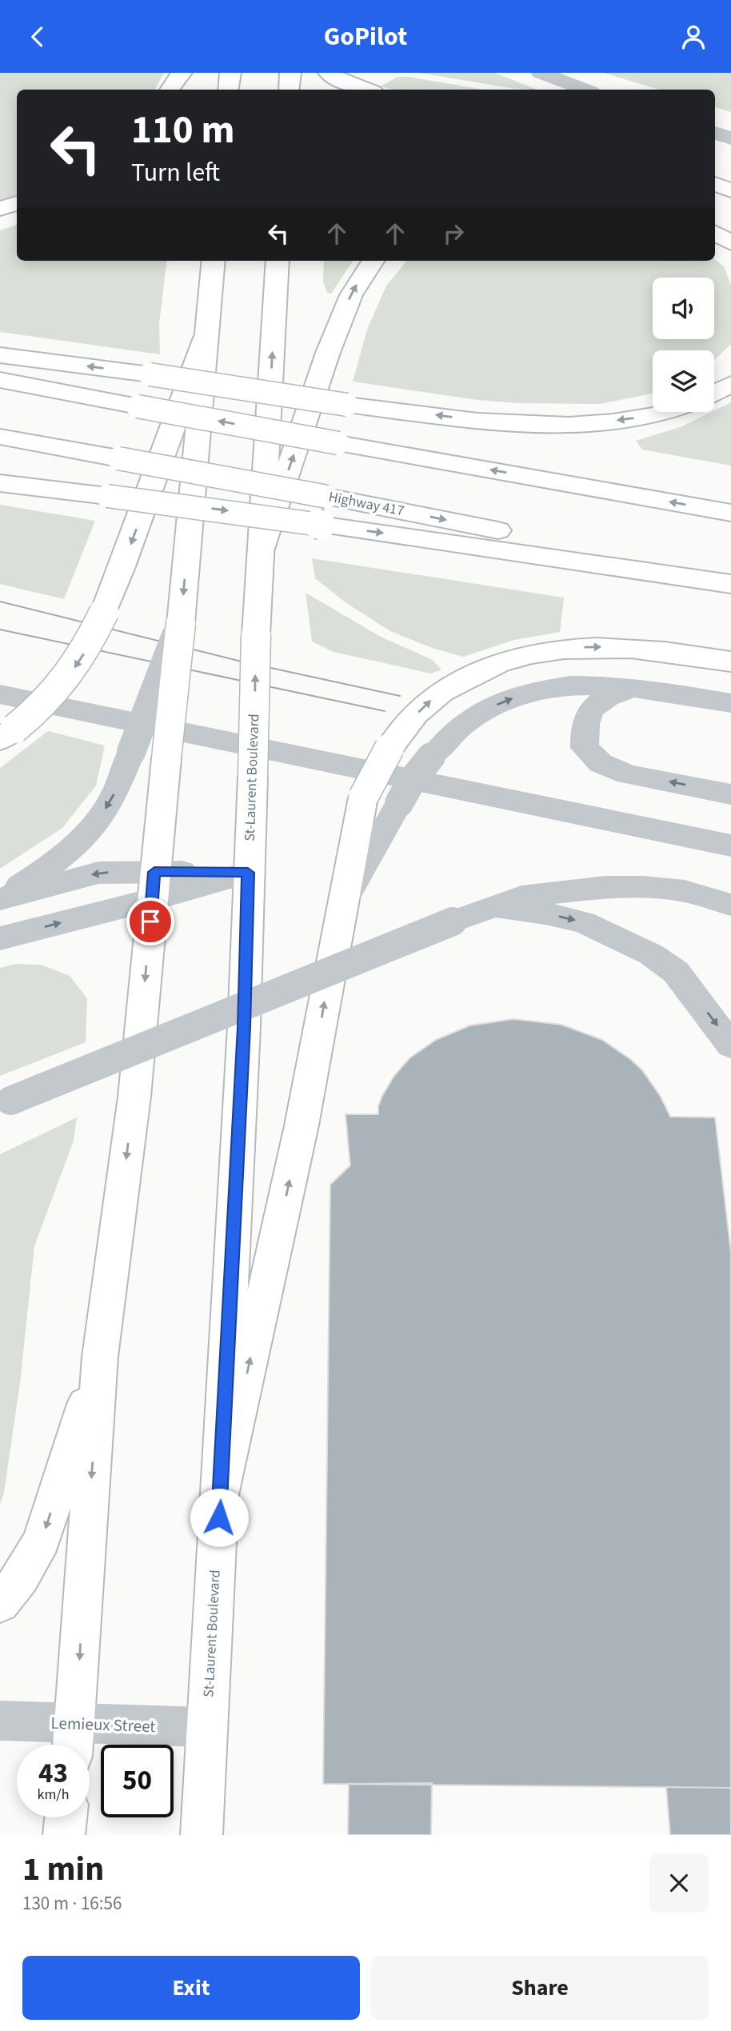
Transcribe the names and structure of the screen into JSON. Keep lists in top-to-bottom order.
{
  "streets": {
    "main road": ["Highway 417", "St-Laurent Boulevard"],
    "street": ["Lemieux Street"]
  },
  "crossings": [
    ["St-Laurent Boulevard", "Lemieux Street"]
  ],
  "page": {
    "header": "GoPilot",
    "turn": ["110 m", "Turn left"],
    "speed": "43 km/h",
    "limit": "50",
    "heading": ["1 min", "130 m · 16:56"],
    "buttons": ["Exit", "Share"]
  }
}
